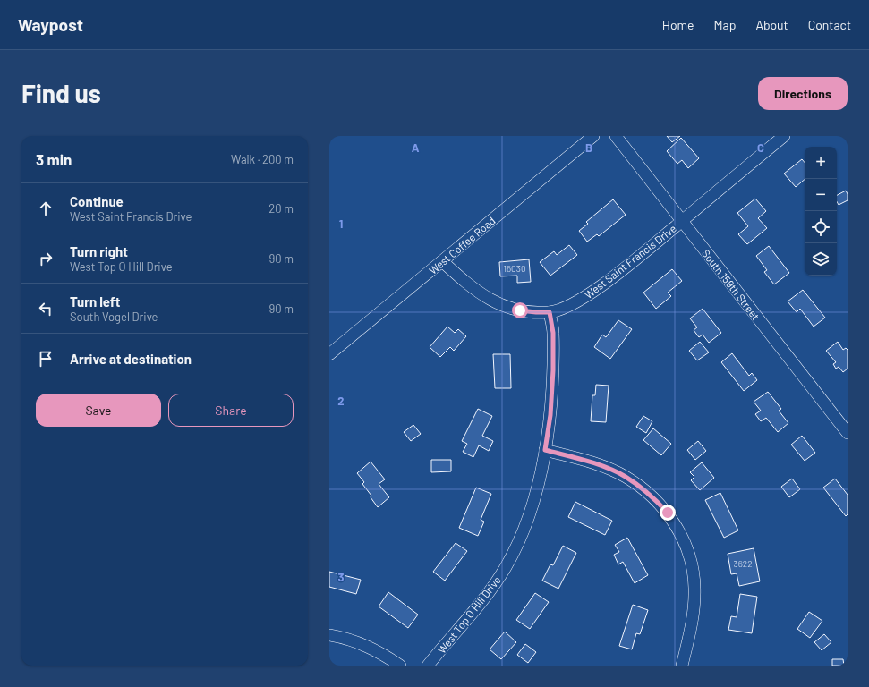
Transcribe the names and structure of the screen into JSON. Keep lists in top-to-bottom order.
{
  "streets": {
    "street": [
      "West Coffee Road",
      "West Saint Francis Drive",
      "South 159th Street",
      "West Top O Hill Drive"
    ]
  },
  "crossings": [
    ["West Coffee Road", "West Saint Francis Drive"],
    ["West Saint Francis Drive", "South 159th Street"],
    ["West Saint Francis Drive", "West Top O Hill Drive"]
  ],
  "house_numbers": ["16030", "3622"],
  "page": {
    "header": "Waypost",
    "nav": [
      "Home",
      "Map",
      "About",
      "Contact"
    ],
    "buttons": [
      "Directions",
      ["Save", "Share"]
    ],
    "title": "Find us",
    "heading": ["3 min", "Walk · 200 m"],
    "map_buttons": ["+", "−"],
    "list": [
      ["Continue", "West Saint Francis Drive", "20 m"],
      ["Turn right", "West Top O Hill Drive", "90 m"],
      ["Turn left", "South Vogel Drive", "90 m"],
      "Arrive at destination"
    ]
  },
  "grid": {
    "columns": ["A", "B", "C"],
    "rows": ["1", "2", "3"]
  }
}
